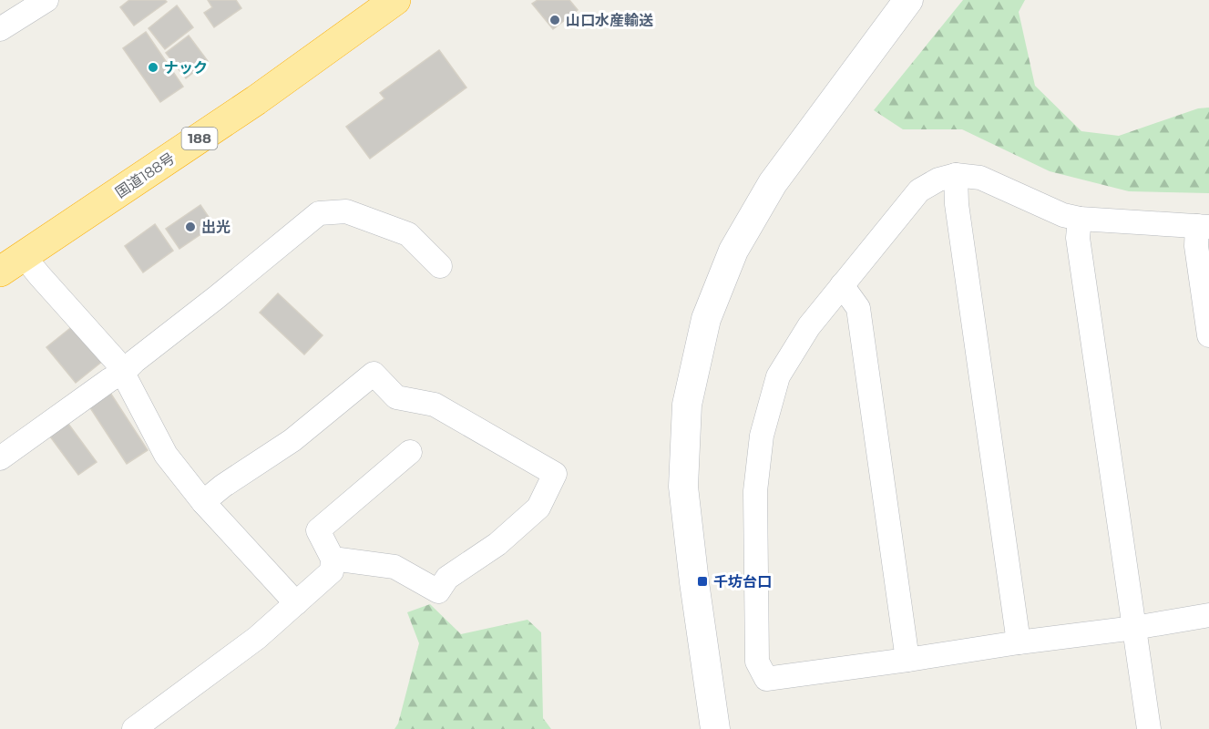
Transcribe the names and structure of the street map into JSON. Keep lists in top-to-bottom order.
{
  "streets": {
    "highway": ["188", "国道188号"]
  },
  "places": {
    "other": ["山口水産輸送", "ナック", "出光"],
    "transit": ["千坊台口"]
  }
}
